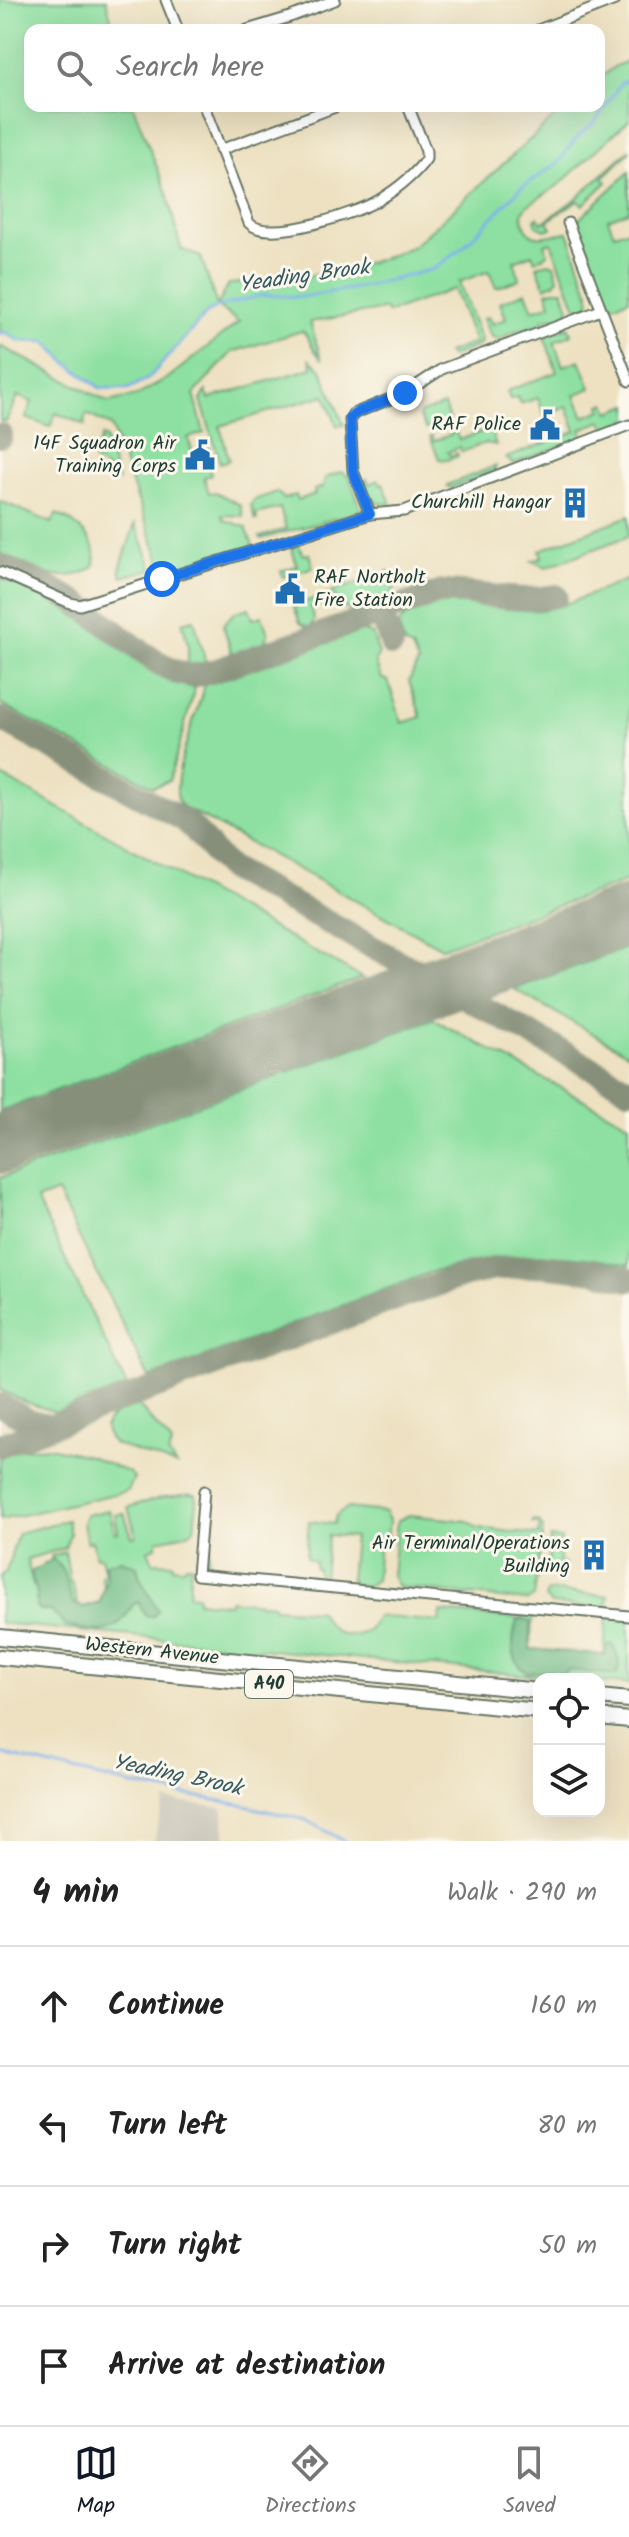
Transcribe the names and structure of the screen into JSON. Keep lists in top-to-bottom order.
{
  "streets": {
    "highway": ["Western Avenue", "A40"]
  },
  "water": ["Yeading Brook"],
  "places": {
    "public building": ["RAF Police", "14F Squadron Air Training Corps", "RAF Northolt Fire Station"],
    "building": ["Churchill Hangar", "Air Terminal/Operations Building"]
  },
  "page": {
    "search": "Search here",
    "heading": ["4 min", "Walk · 290 m"],
    "list": [
      ["Continue", "160 m"],
      ["Turn left", "80 m"],
      ["Turn right", "50 m"],
      "Arrive at destination"
    ],
    "nav": ["Map", "Directions", "Saved"]
  }
}
